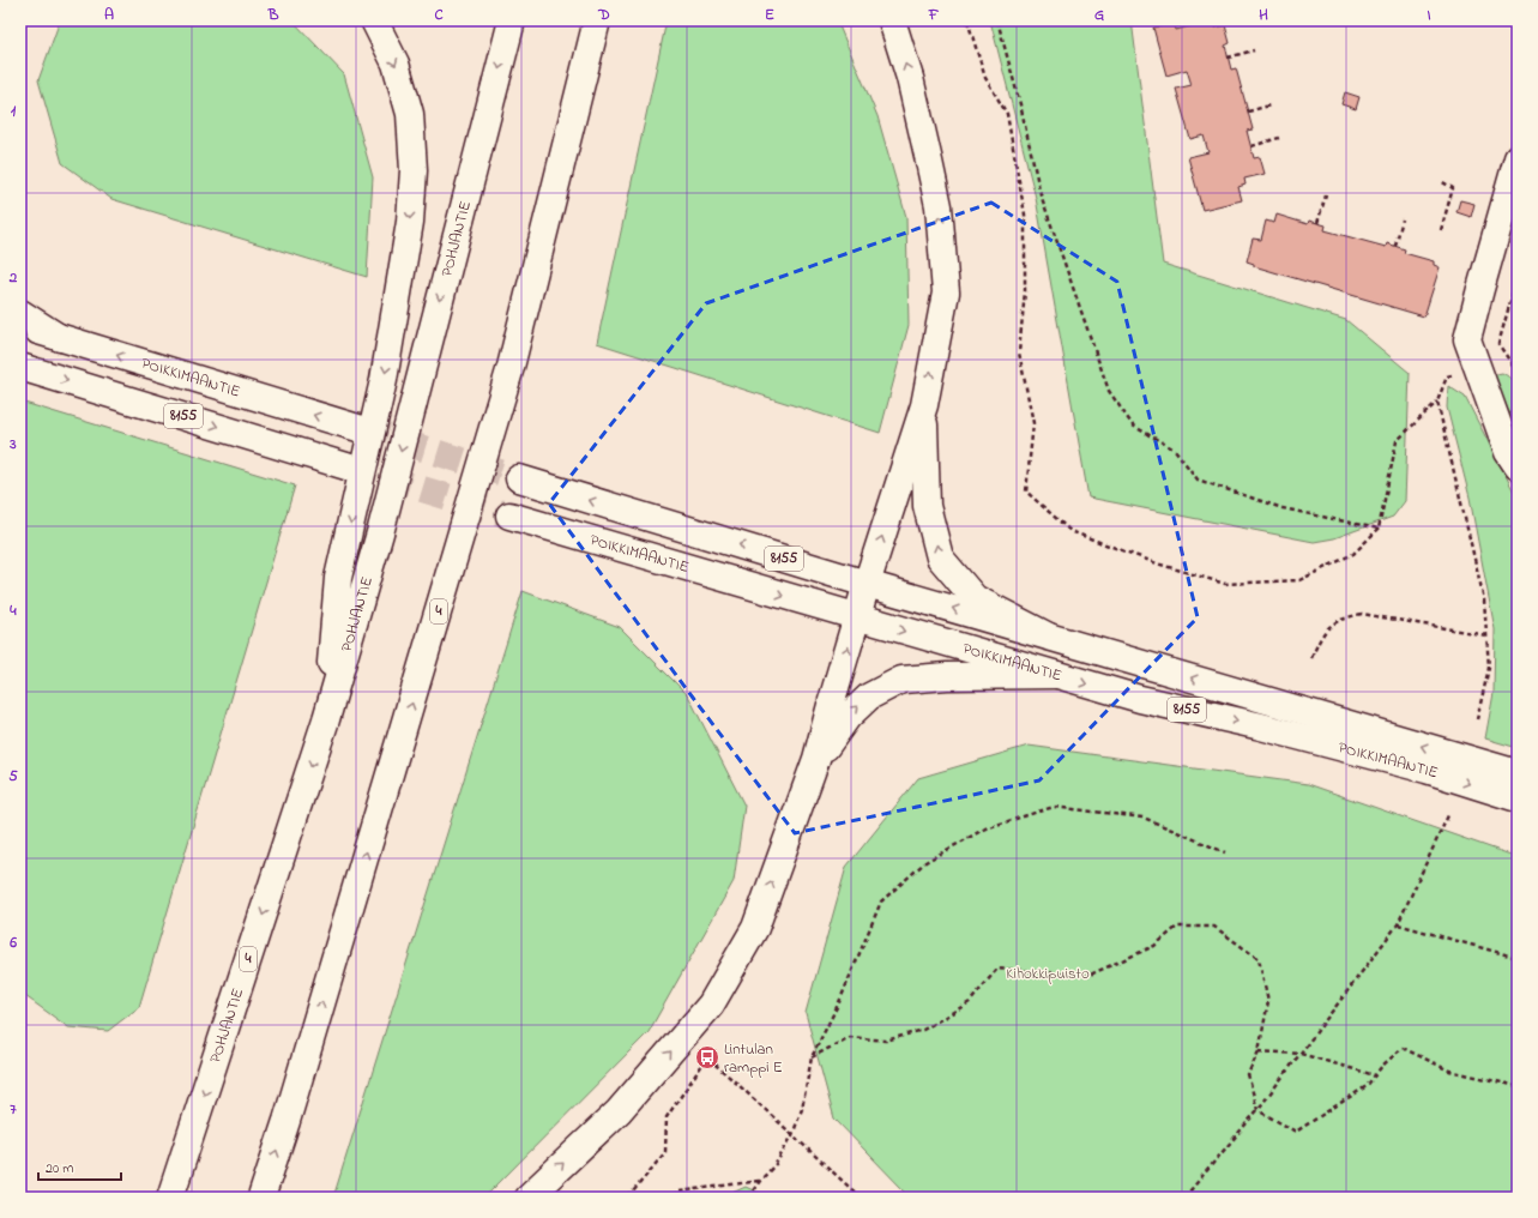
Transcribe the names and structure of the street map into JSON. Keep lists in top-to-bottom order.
{
  "streets": {
    "main road": [
      "POHJANTIE",
      "POIKKIMAANTIE",
      "8155",
      "4"
    ]
  },
  "parks": ["Kihokkipuisto"],
  "places": {
    "bus stop": ["Lintulan ramppi E"]
  },
  "scale_bar": "20 m",
  "grid": {
    "columns": [
      "A",
      "B",
      "C",
      "D",
      "E",
      "F",
      "G",
      "H",
      "I"
    ],
    "rows": [
      "1",
      "2",
      "3",
      "4",
      "5",
      "6",
      "7"
    ]
  }
}
